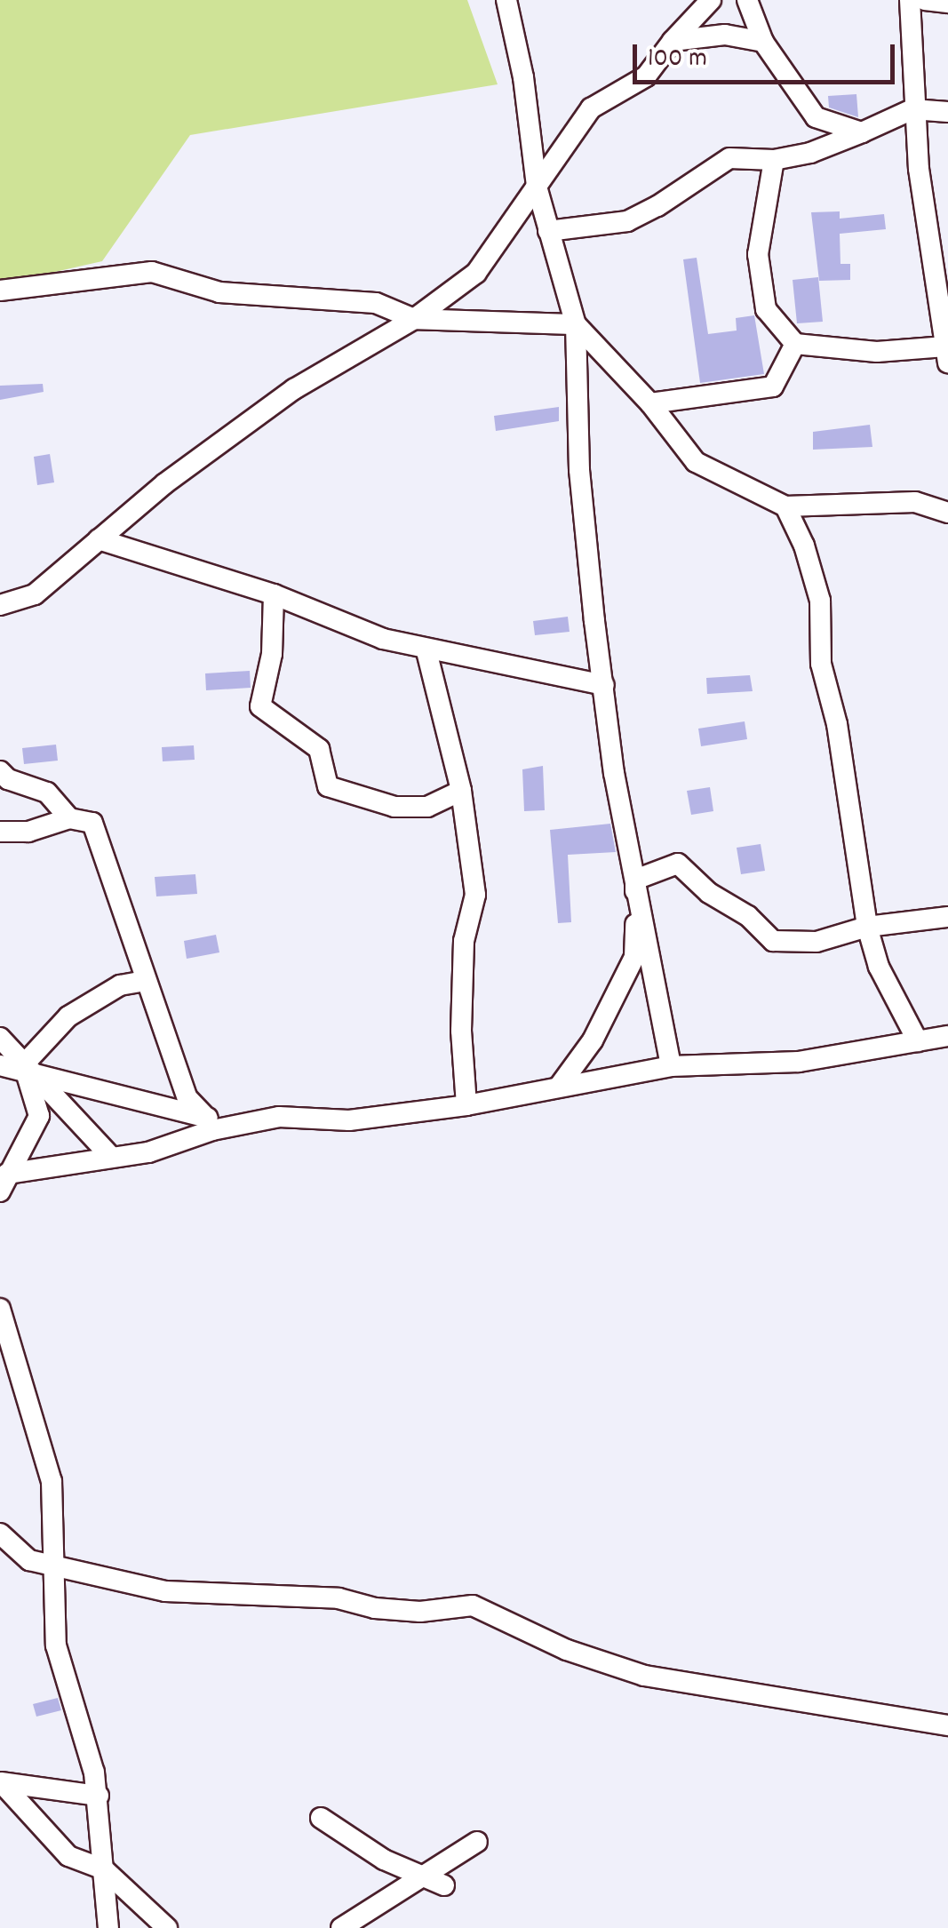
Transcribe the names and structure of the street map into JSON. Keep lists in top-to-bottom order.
{
  "scale_bar": "100 m"
}
